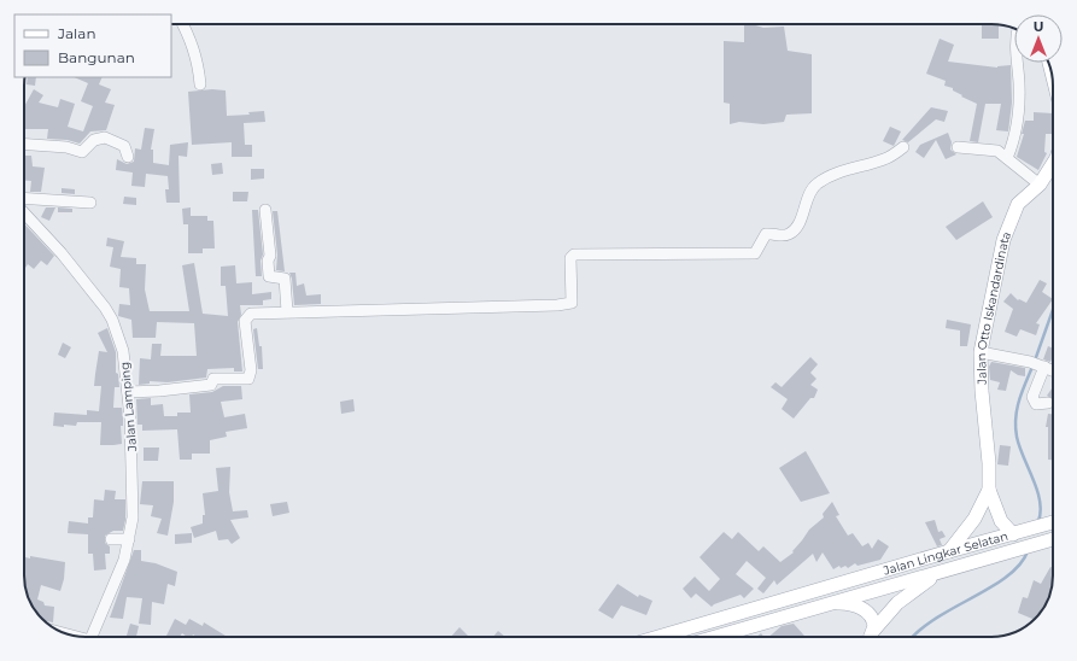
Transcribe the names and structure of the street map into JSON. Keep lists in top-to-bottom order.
{
  "streets": {
    "main road": ["Jalan Otto Iskandardinata", "Jalan Lingkar Selatan"],
    "street": ["Jalan Lamping"]
  },
  "legend": ["Jalan", "Bangunan"],
  "north": "top"
}
